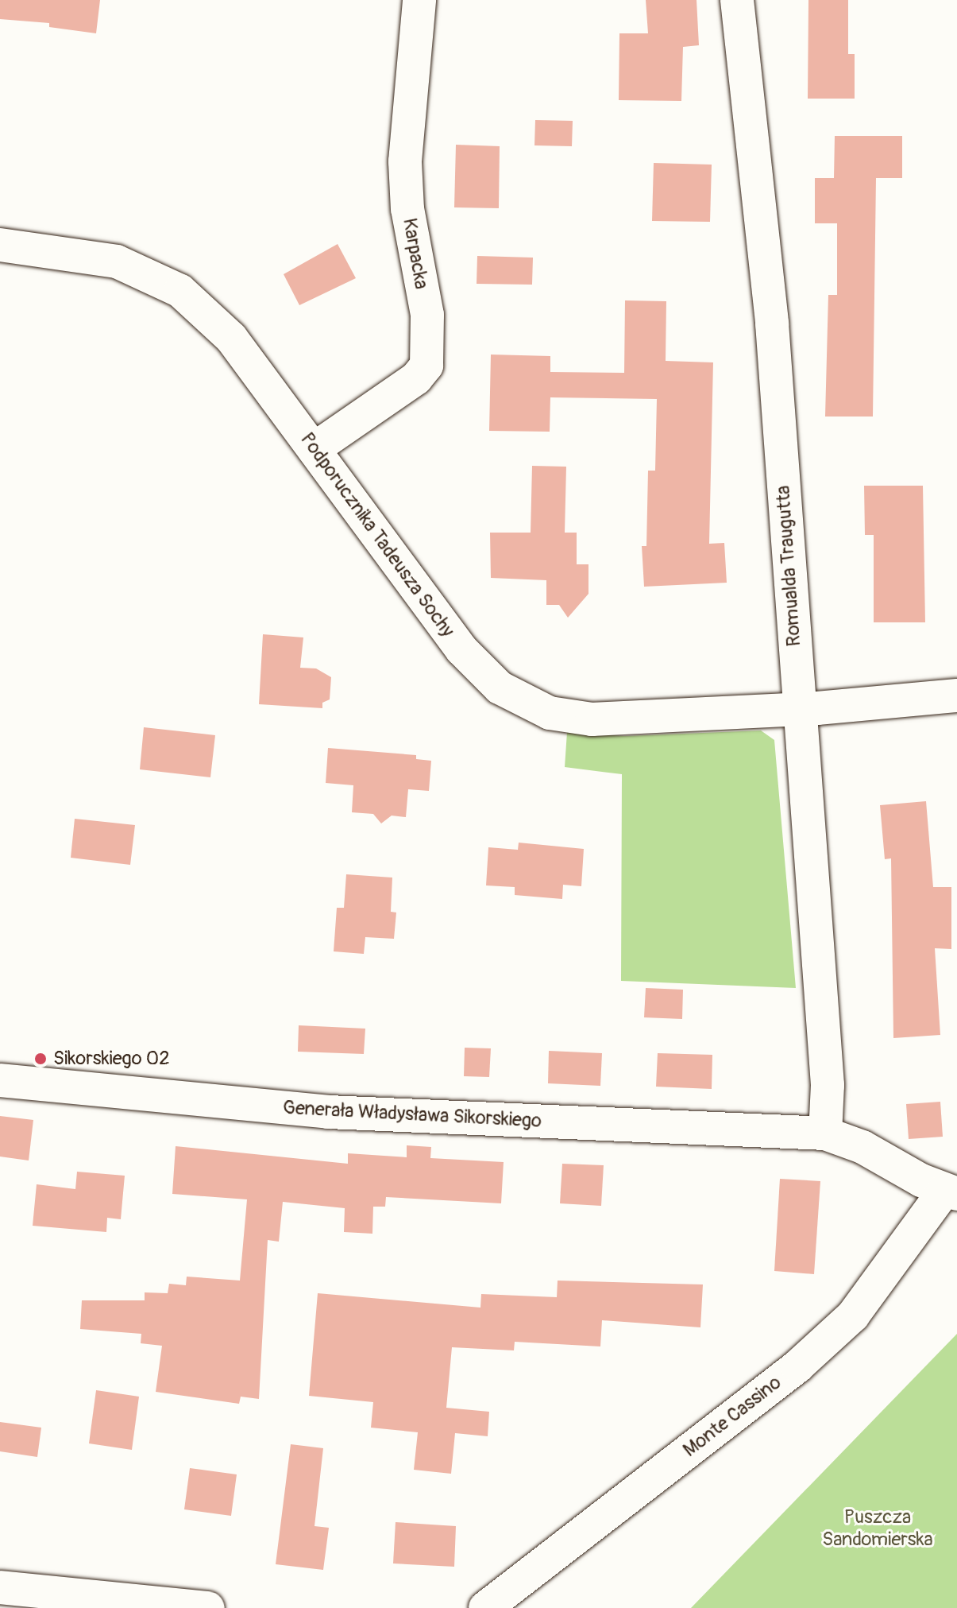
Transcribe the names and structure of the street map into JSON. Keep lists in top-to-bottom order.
{
  "streets": {
    "street": [
      "Karpacka",
      "Podporucznika Tadeusza Sochy",
      "Romualda Traugutta",
      "Generała Władysława Sikorskiego",
      "Monte Cassino"
    ]
  },
  "crossings": [
    ["Karpacka", "Podporucznika Tadeusza Sochy"],
    ["Podporucznika Tadeusza Sochy", "Romualda Traugutta"],
    ["Romualda Traugutta", "Generała Władysława Sikorskiego"],
    ["Generała Władysława Sikorskiego", "Monte Cassino"]
  ],
  "parks": ["Puszcza Sandomierska"],
  "places": ["Sikorskiego 02"]
}
